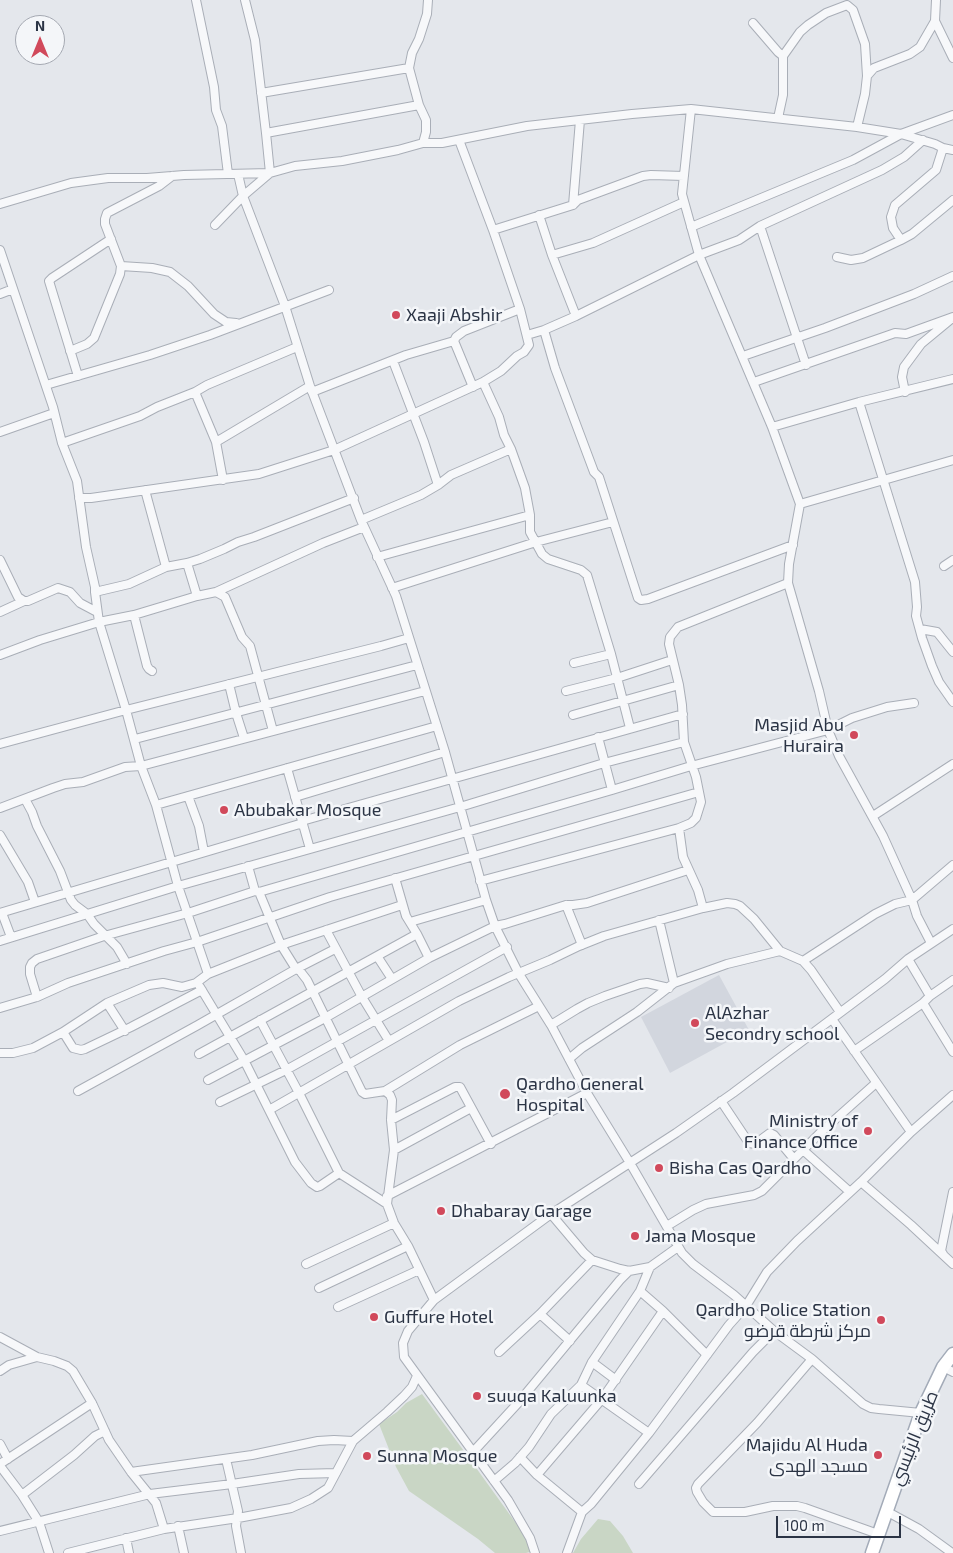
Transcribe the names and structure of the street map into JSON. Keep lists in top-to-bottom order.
{
  "streets": {
    "main road": ["طريق الرئيسي"]
  },
  "places": [
    "Xaaji Abshir",
    "Masjid Abu Huraira",
    "Abubakar Mosque",
    "AlAzhar Secondry school",
    "Qardho General Hospital",
    "Ministry of Finance Office",
    "Bisha Cas Qardho",
    "Dhabaray Garage",
    "Jama Mosque",
    "Guffure Hotel",
    "Qardho Police Station مركز شرطة قرضو",
    "suuqa Kaluunka",
    "Majidu Al Huda مسجد الهدى",
    "Sunna Mosque"
  ],
  "scale_bar": "100 m",
  "north": "top"
}
